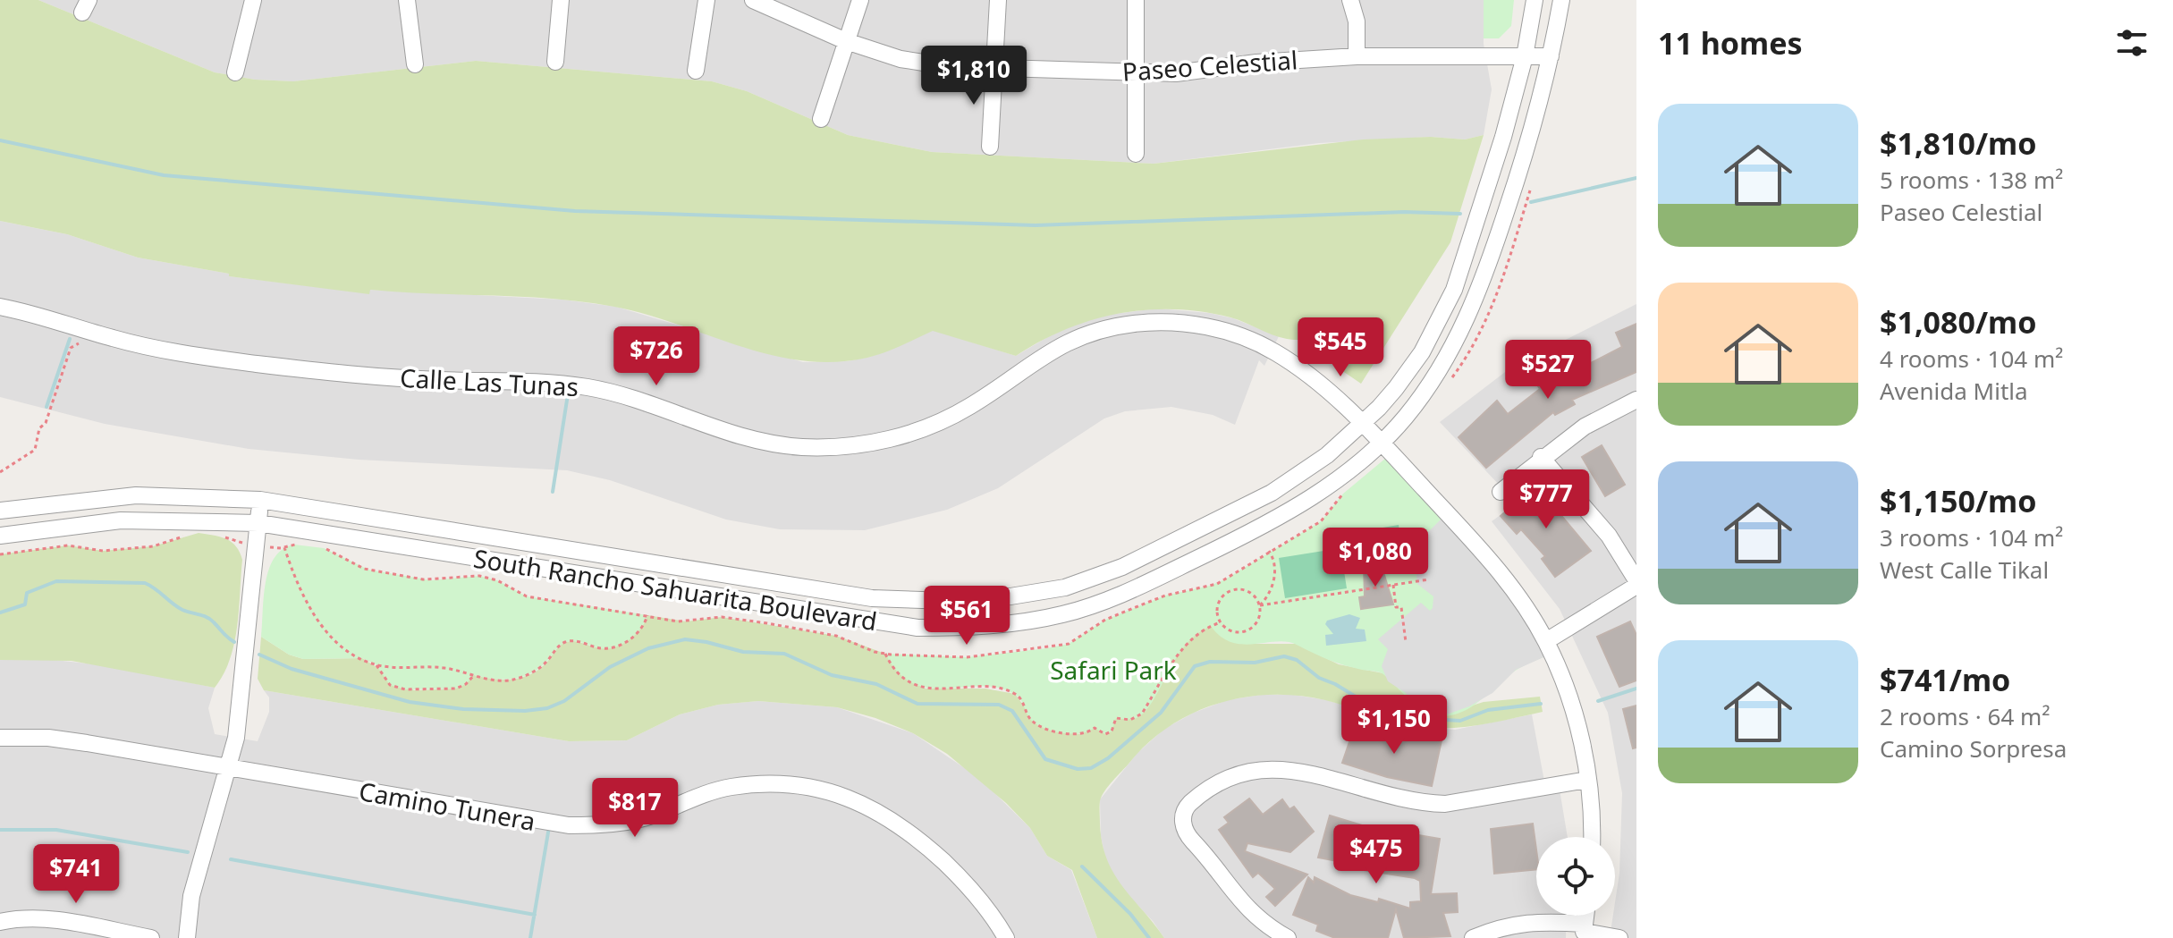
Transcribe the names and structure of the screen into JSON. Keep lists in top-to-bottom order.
{
  "streets": {
    "street": [
      "Paseo Celestial",
      "Calle Las Tunas",
      "South Rancho Sahuarita Boulevard",
      "Camino Tunera"
    ]
  },
  "crossings": [
    ["Paseo Celestial", "South Rancho Sahuarita Boulevard"],
    ["Calle Las Tunas", "South Rancho Sahuarita Boulevard"]
  ],
  "parks": ["Safari Park"],
  "page": {
    "heading": "11 homes",
    "price": [
      "$1,810",
      "$545",
      "$726",
      "$527",
      "$777",
      "$1,080",
      "$561",
      "$1,150",
      "$817",
      "$475",
      "$741"
    ],
    "list": [
      {
        "name": "$1,810/mo",
        "note": "5 rooms · 138 m² · Paseo Celestial"
      },
      {
        "name": "$1,080/mo",
        "note": "4 rooms · 104 m² · Avenida Mitla"
      },
      {
        "name": "$1,150/mo",
        "note": "3 rooms · 104 m² · West Calle Tikal"
      },
      {
        "name": "$741/mo",
        "note": "2 rooms · 64 m² · Camino Sorpresa"
      }
    ]
  }
}
